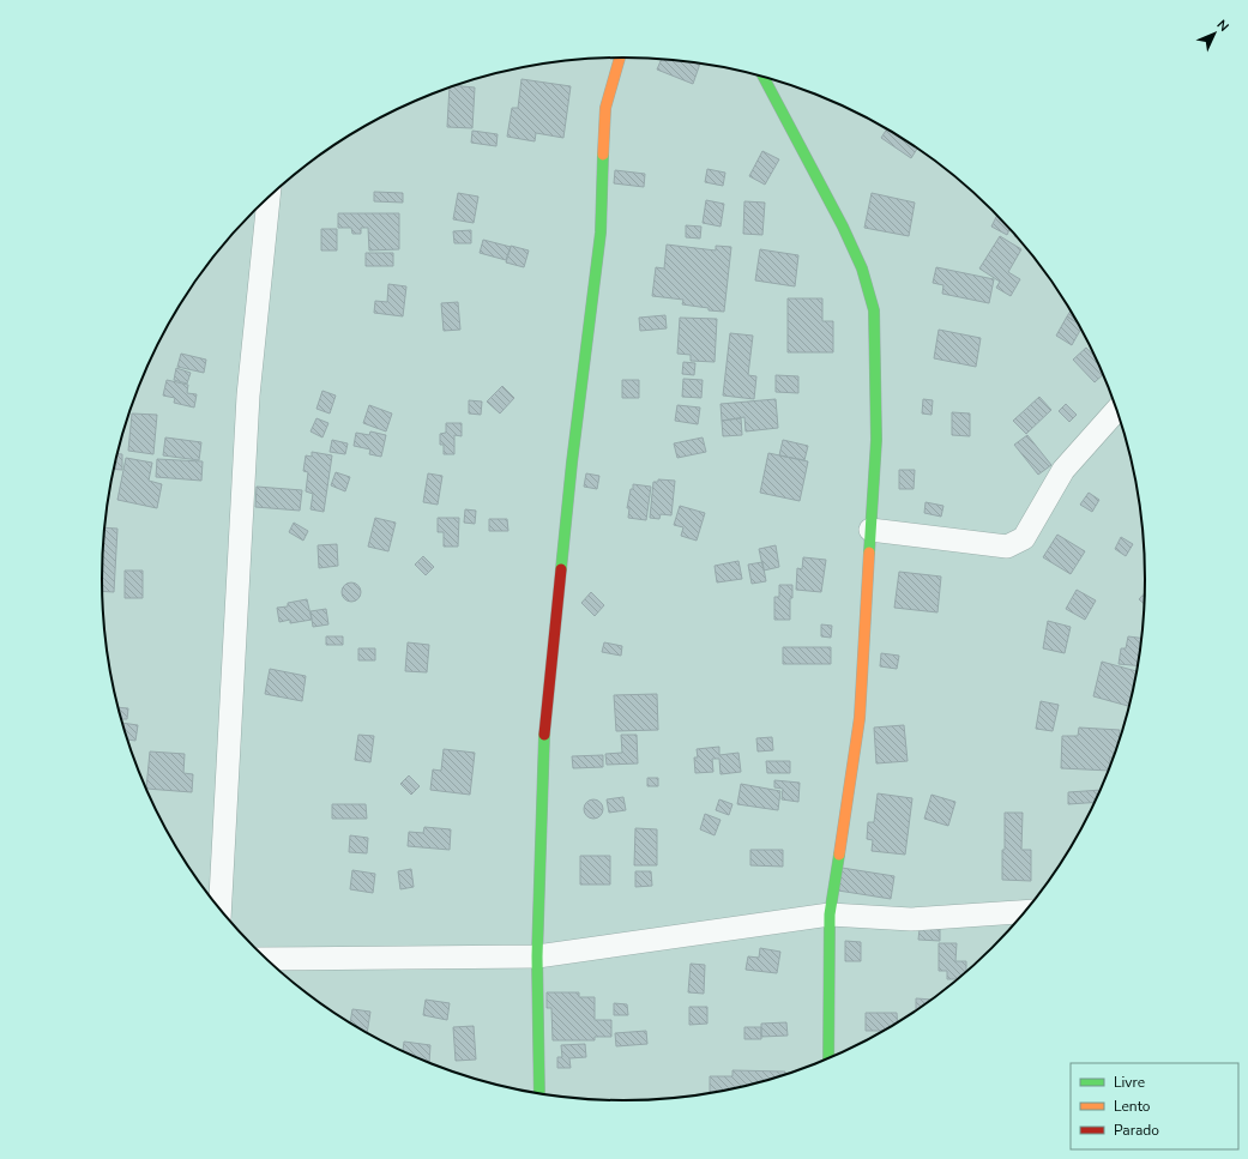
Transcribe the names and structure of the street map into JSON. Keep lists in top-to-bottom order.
{
  "legend": ["Livre", "Lento", "Parado"],
  "north": "top right"
}
